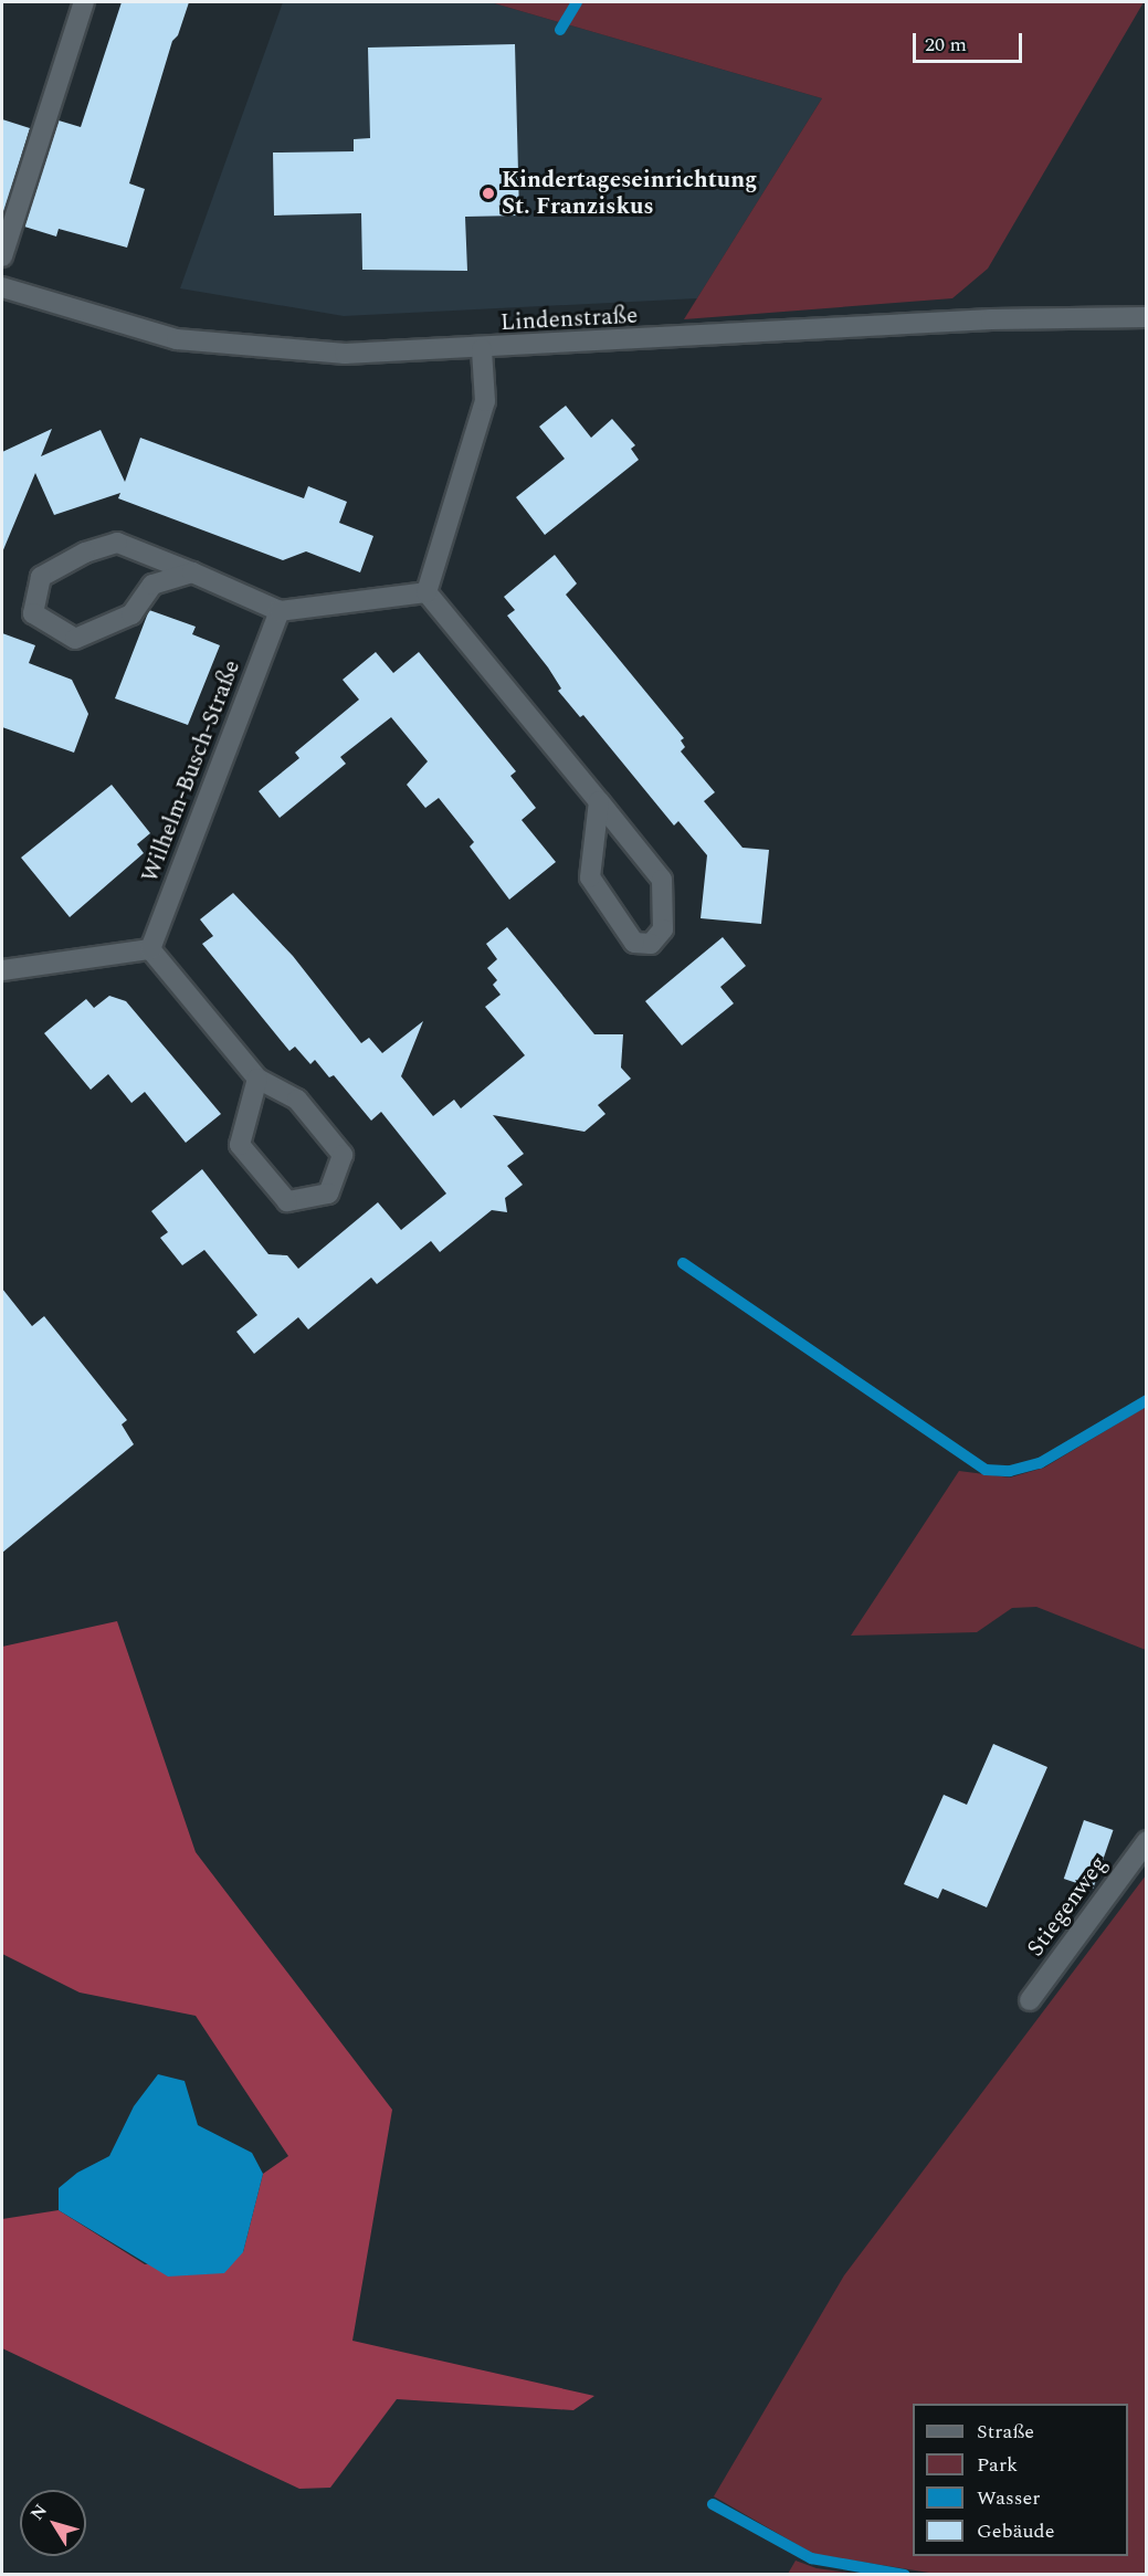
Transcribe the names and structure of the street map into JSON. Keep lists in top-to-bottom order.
{
  "streets": {
    "street": ["Lindenstraße", "Wilhelm-Busch-Straße", "Stiegenweg"]
  },
  "places": ["Kindertageseinrichtung St. Franziskus"],
  "legend": [
    "Straße",
    "Park",
    "Wasser",
    "Gebäude"
  ],
  "scale_bar": "20 m",
  "north": "top left"
}
